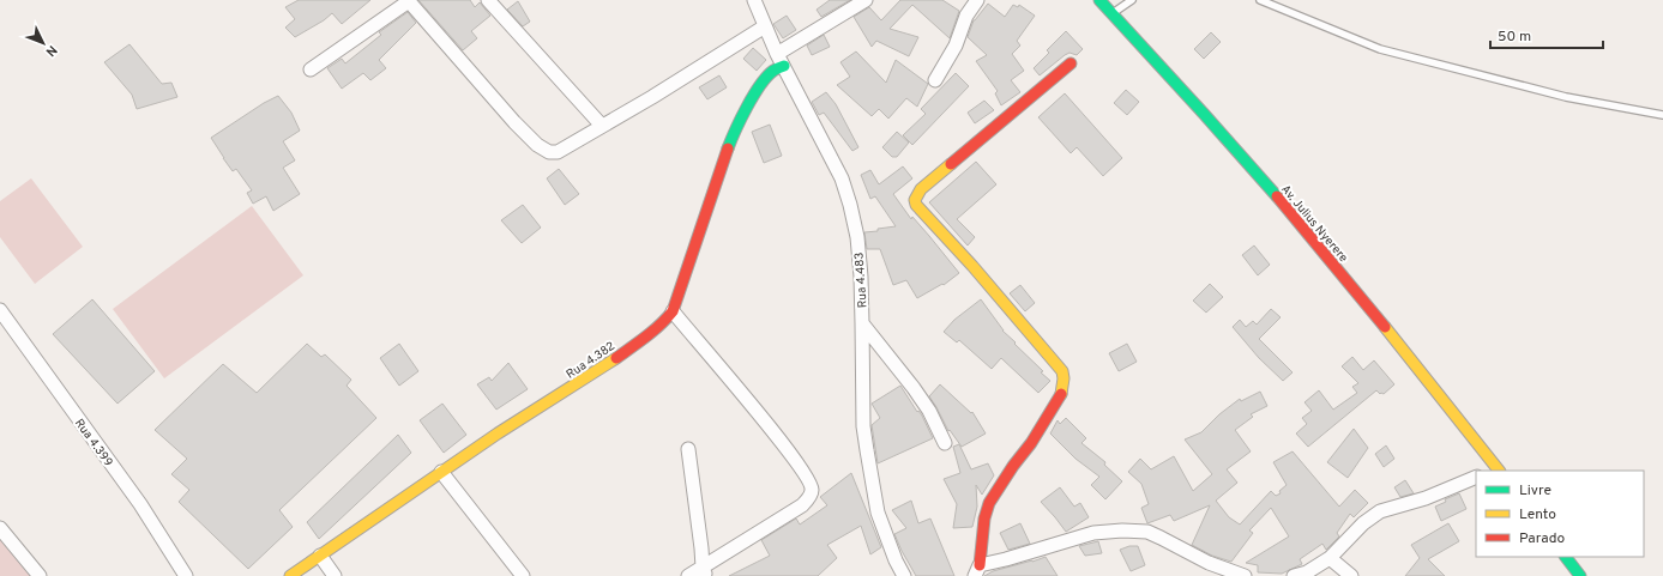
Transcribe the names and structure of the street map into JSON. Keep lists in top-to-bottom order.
{
  "streets": {
    "street": [
      "Av. Julius Nyerere",
      "Rua 4.483",
      "Rua 4.382",
      "Rua 4.399"
    ]
  },
  "crossings": [
    ["Rua 4.483", "Rua 4.382"]
  ],
  "legend": ["Livre", "Lento", "Parado"],
  "scale_bar": "50 m",
  "north": "bottom right"
}
